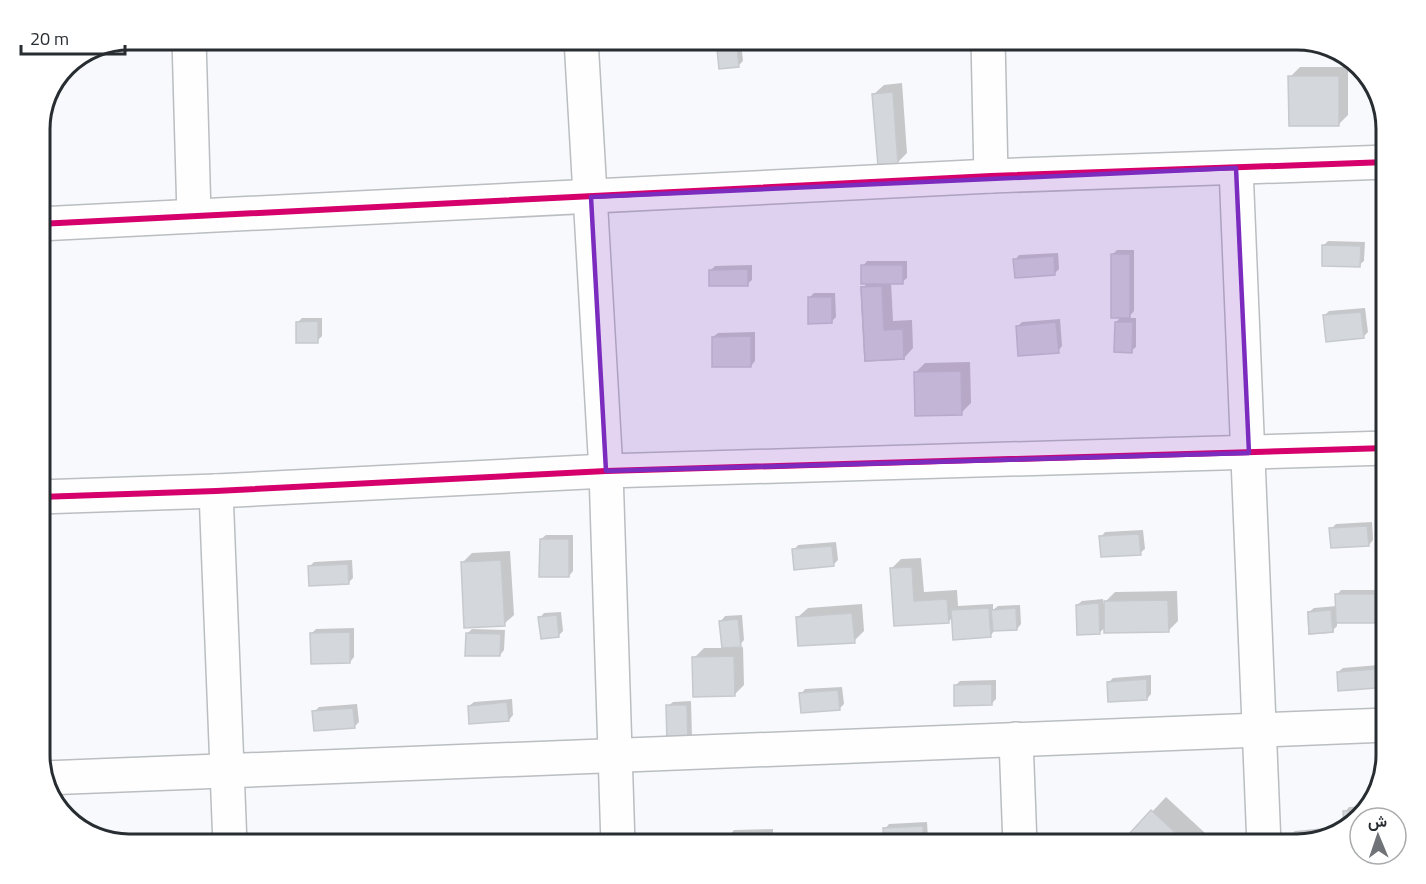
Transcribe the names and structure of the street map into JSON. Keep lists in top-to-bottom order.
{
  "scale_bar": "20 m",
  "north": "top"
}
